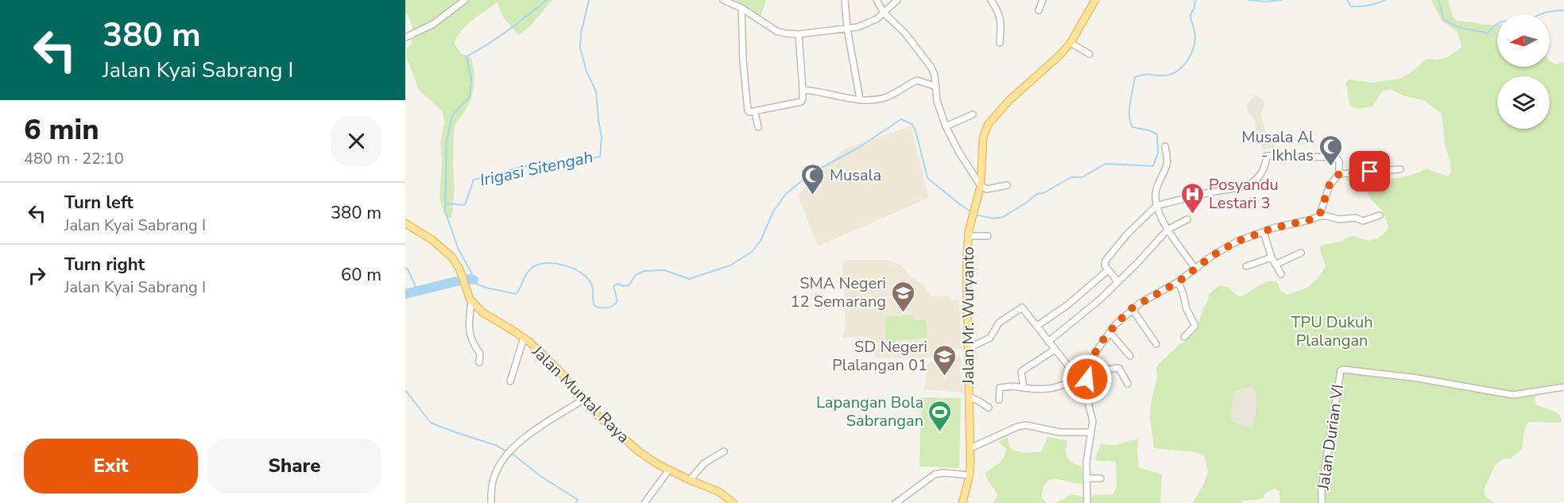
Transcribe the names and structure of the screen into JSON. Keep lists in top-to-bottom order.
{
  "streets": {
    "main road": ["Jalan Mr. Wuryanto", "Jalan Muntal Raya"],
    "street": ["Jalan Durian VI"]
  },
  "water": ["Irigasi Sitengah"],
  "parks": ["TPU Dukuh Plalangan"],
  "places": {
    "mosque": ["Musala Al - Ikhlas", "Musala"],
    "hospital": ["Posyandu Lestari 3"],
    "school or university": ["SMA Negeri 12 Semarang", "SD Negeri Plalangan 01"],
    "sports": ["Lapangan Bola Sabrangan"]
  },
  "north": "left",
  "page": {
    "turn": ["380 m", "Jalan Kyai Sabrang I"],
    "heading": ["6 min", "480 m · 22:10"],
    "list": [
      {
        "name": "Turn left",
        "note": "Jalan Kyai Sabrang I",
        "value": "380 m"
      },
      {
        "name": "Turn right",
        "note": "Jalan Kyai Sabrang I",
        "value": "60 m"
      }
    ],
    "buttons": ["Exit", "Share"]
  }
}
